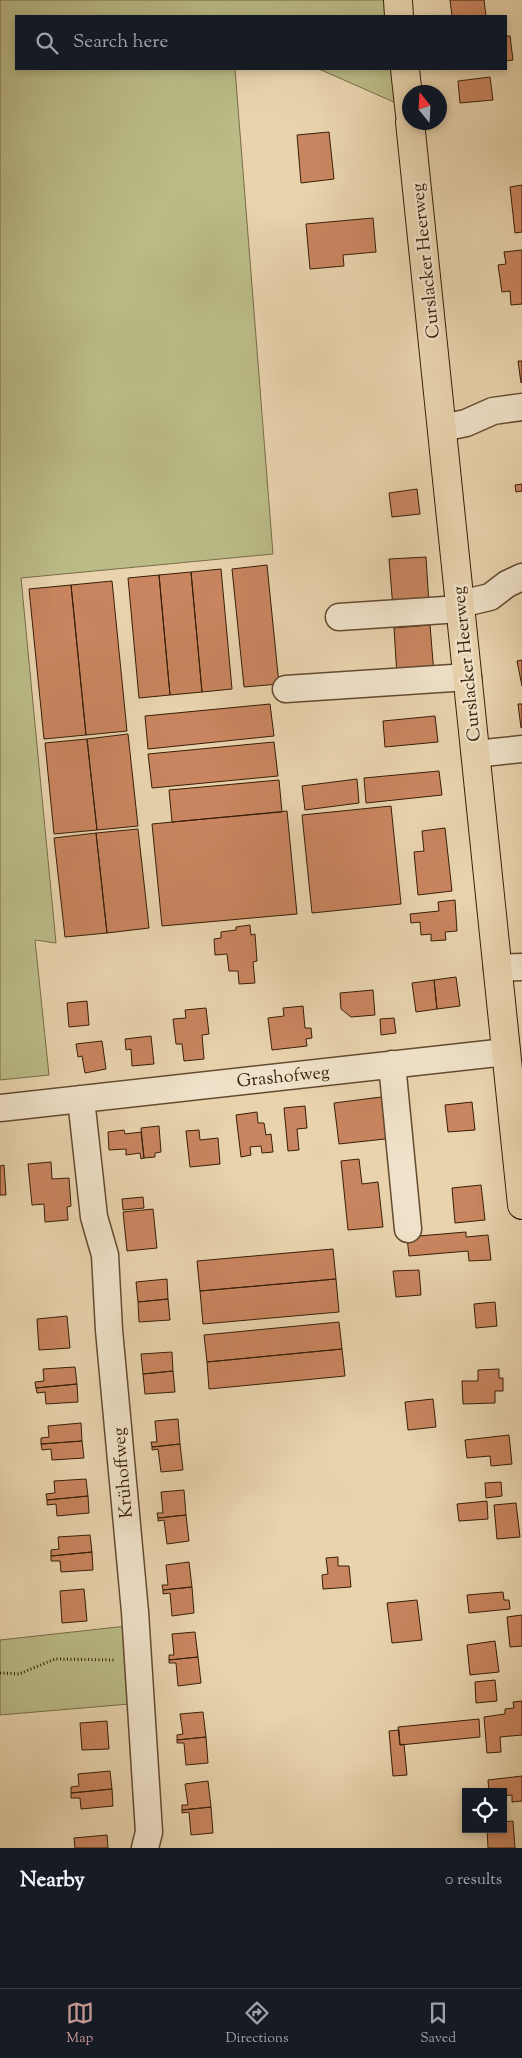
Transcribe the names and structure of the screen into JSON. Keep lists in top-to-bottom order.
{
  "streets": {
    "main road": ["Curslacker Heerweg"],
    "street": ["Grashofweg", "Krühoffweg"]
  },
  "crossings": [
    ["Curslacker Heerweg", "Grashofweg"],
    ["Grashofweg", "Krühoffweg"]
  ],
  "north": "top",
  "page": {
    "search": "Search here",
    "heading": ["Nearby", "0 results"],
    "nav": ["Map", "Directions", "Saved"]
  }
}
